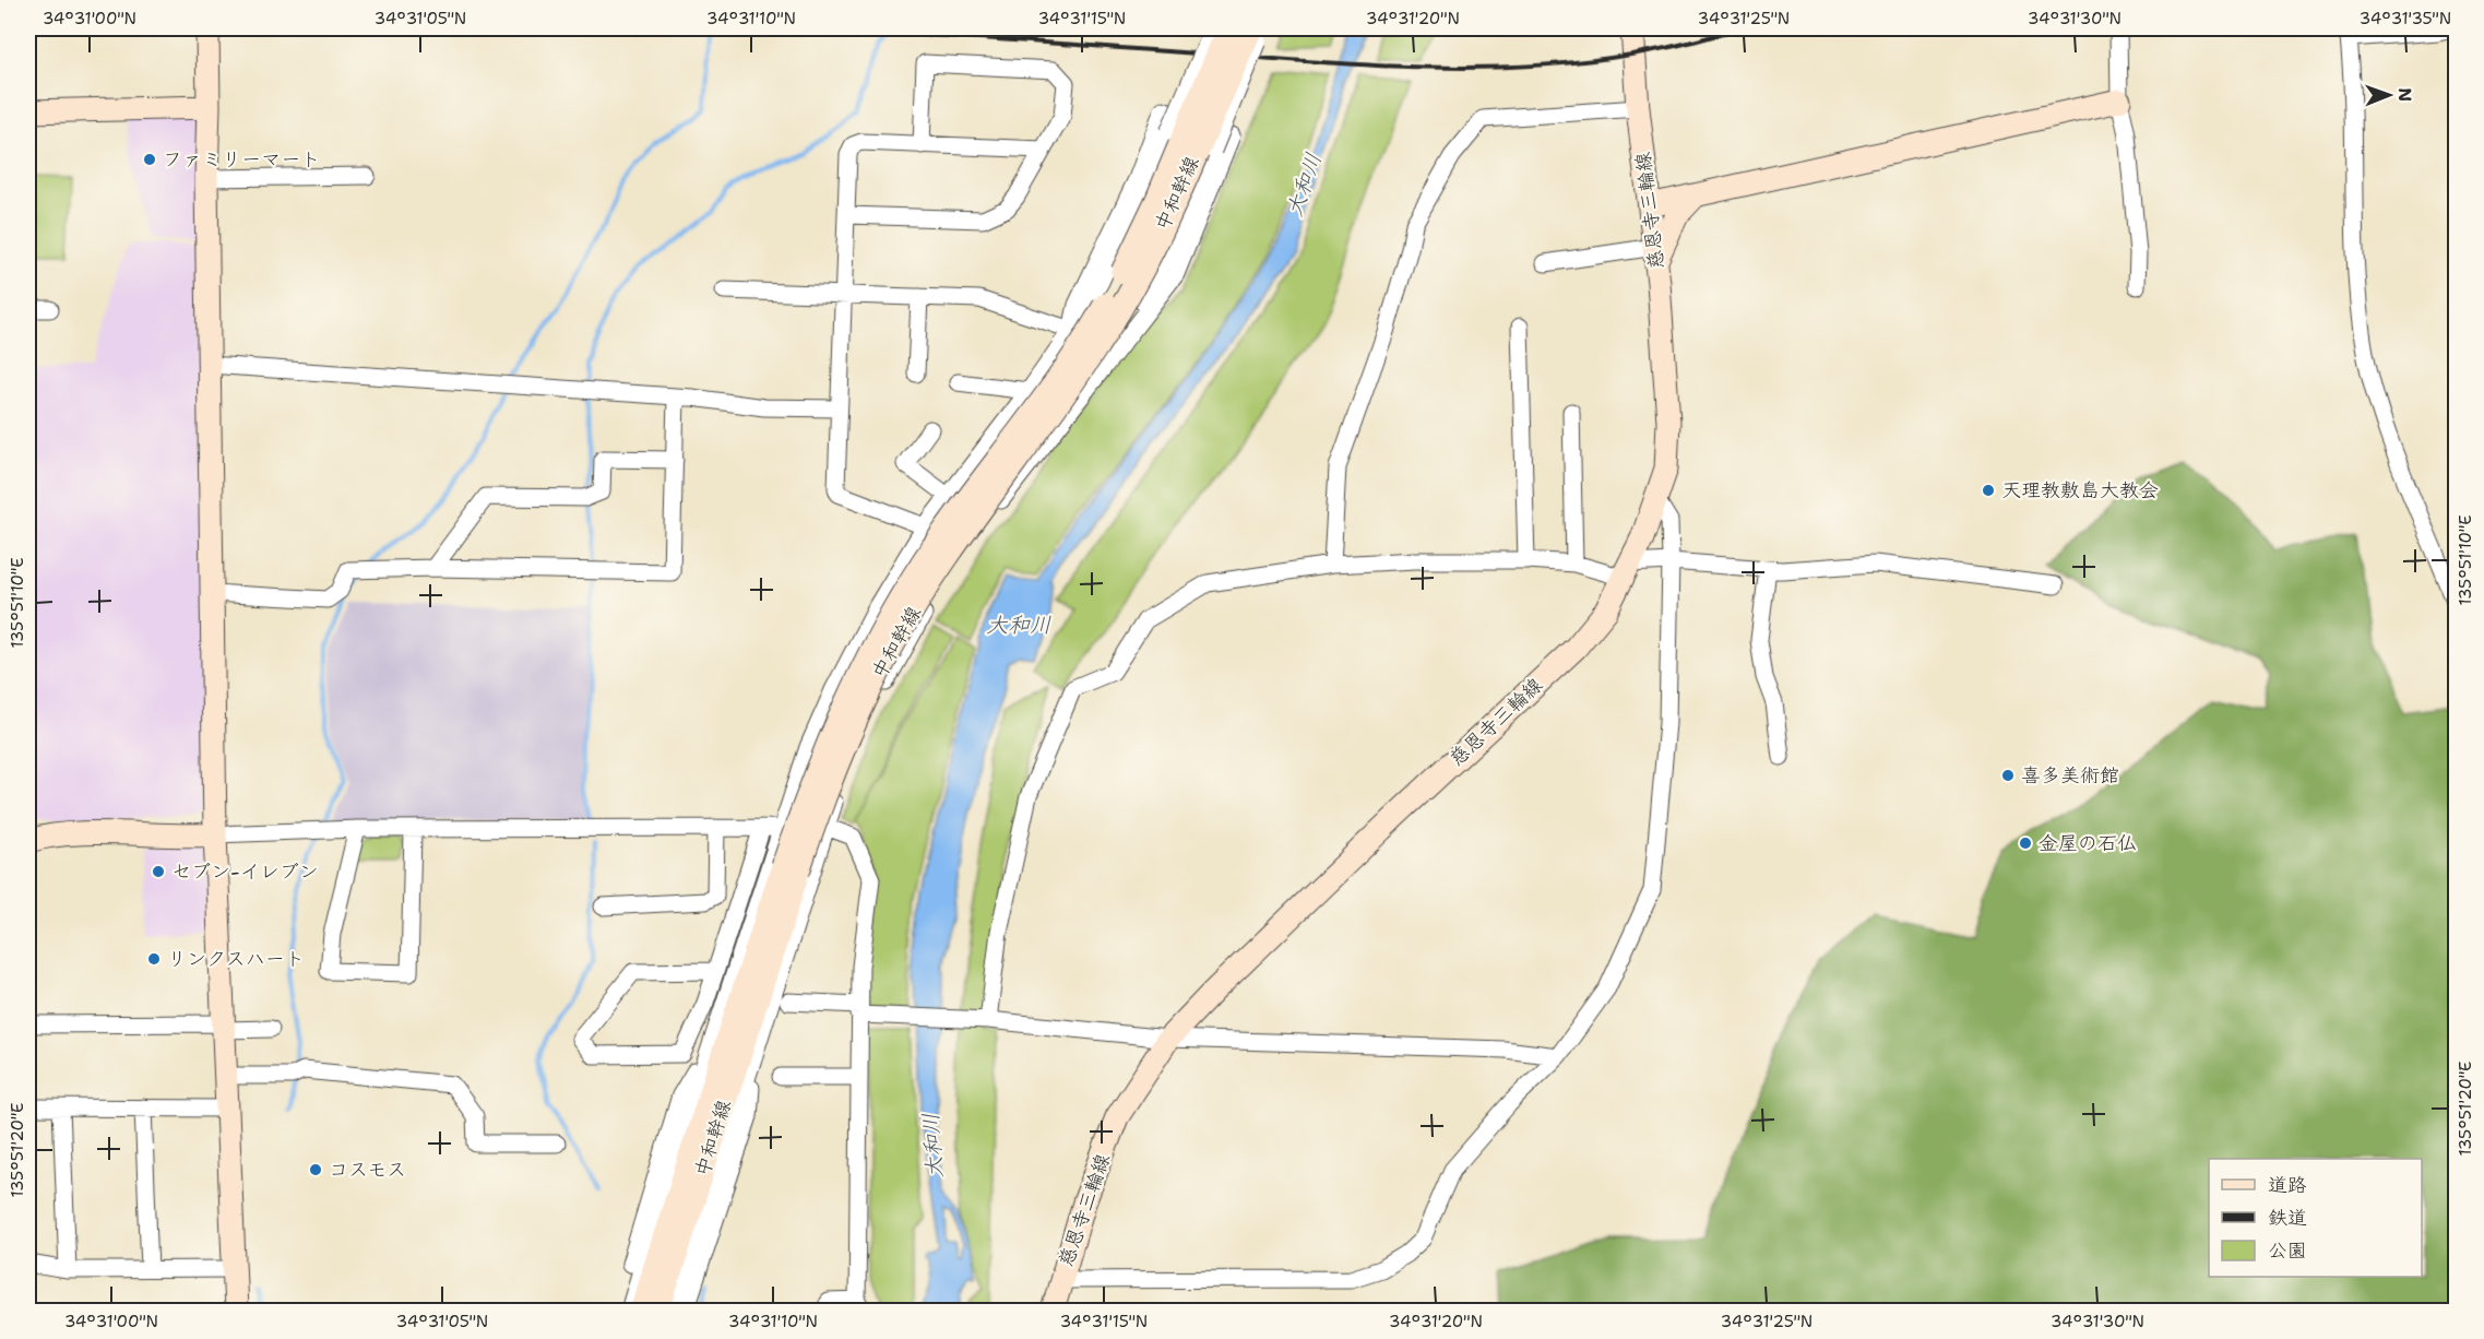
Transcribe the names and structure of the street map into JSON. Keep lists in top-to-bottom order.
{
  "streets": {
    "main road": ["中和幹線", "慈恩寺三輪線"]
  },
  "water": ["大和川"],
  "places": [
    "ファミリーマート",
    "天理教敷島大教会",
    "喜多美術館",
    "金屋の石仏",
    "セブン-イレブン",
    "リンクスハート",
    "コスモス"
  ],
  "legend": ["道路", "鉄道", "公園"],
  "north": "right",
  "coordinates": [
    "34°31'00\"N",
    "34°31'05\"N",
    "34°31'10\"N",
    "34°31'15\"N",
    "34°31'20\"N",
    "34°31'25\"N",
    "34°31'30\"N",
    "34°31'35\"N",
    "135°51'10\"E",
    "135°51'20\"E"
  ]
}
